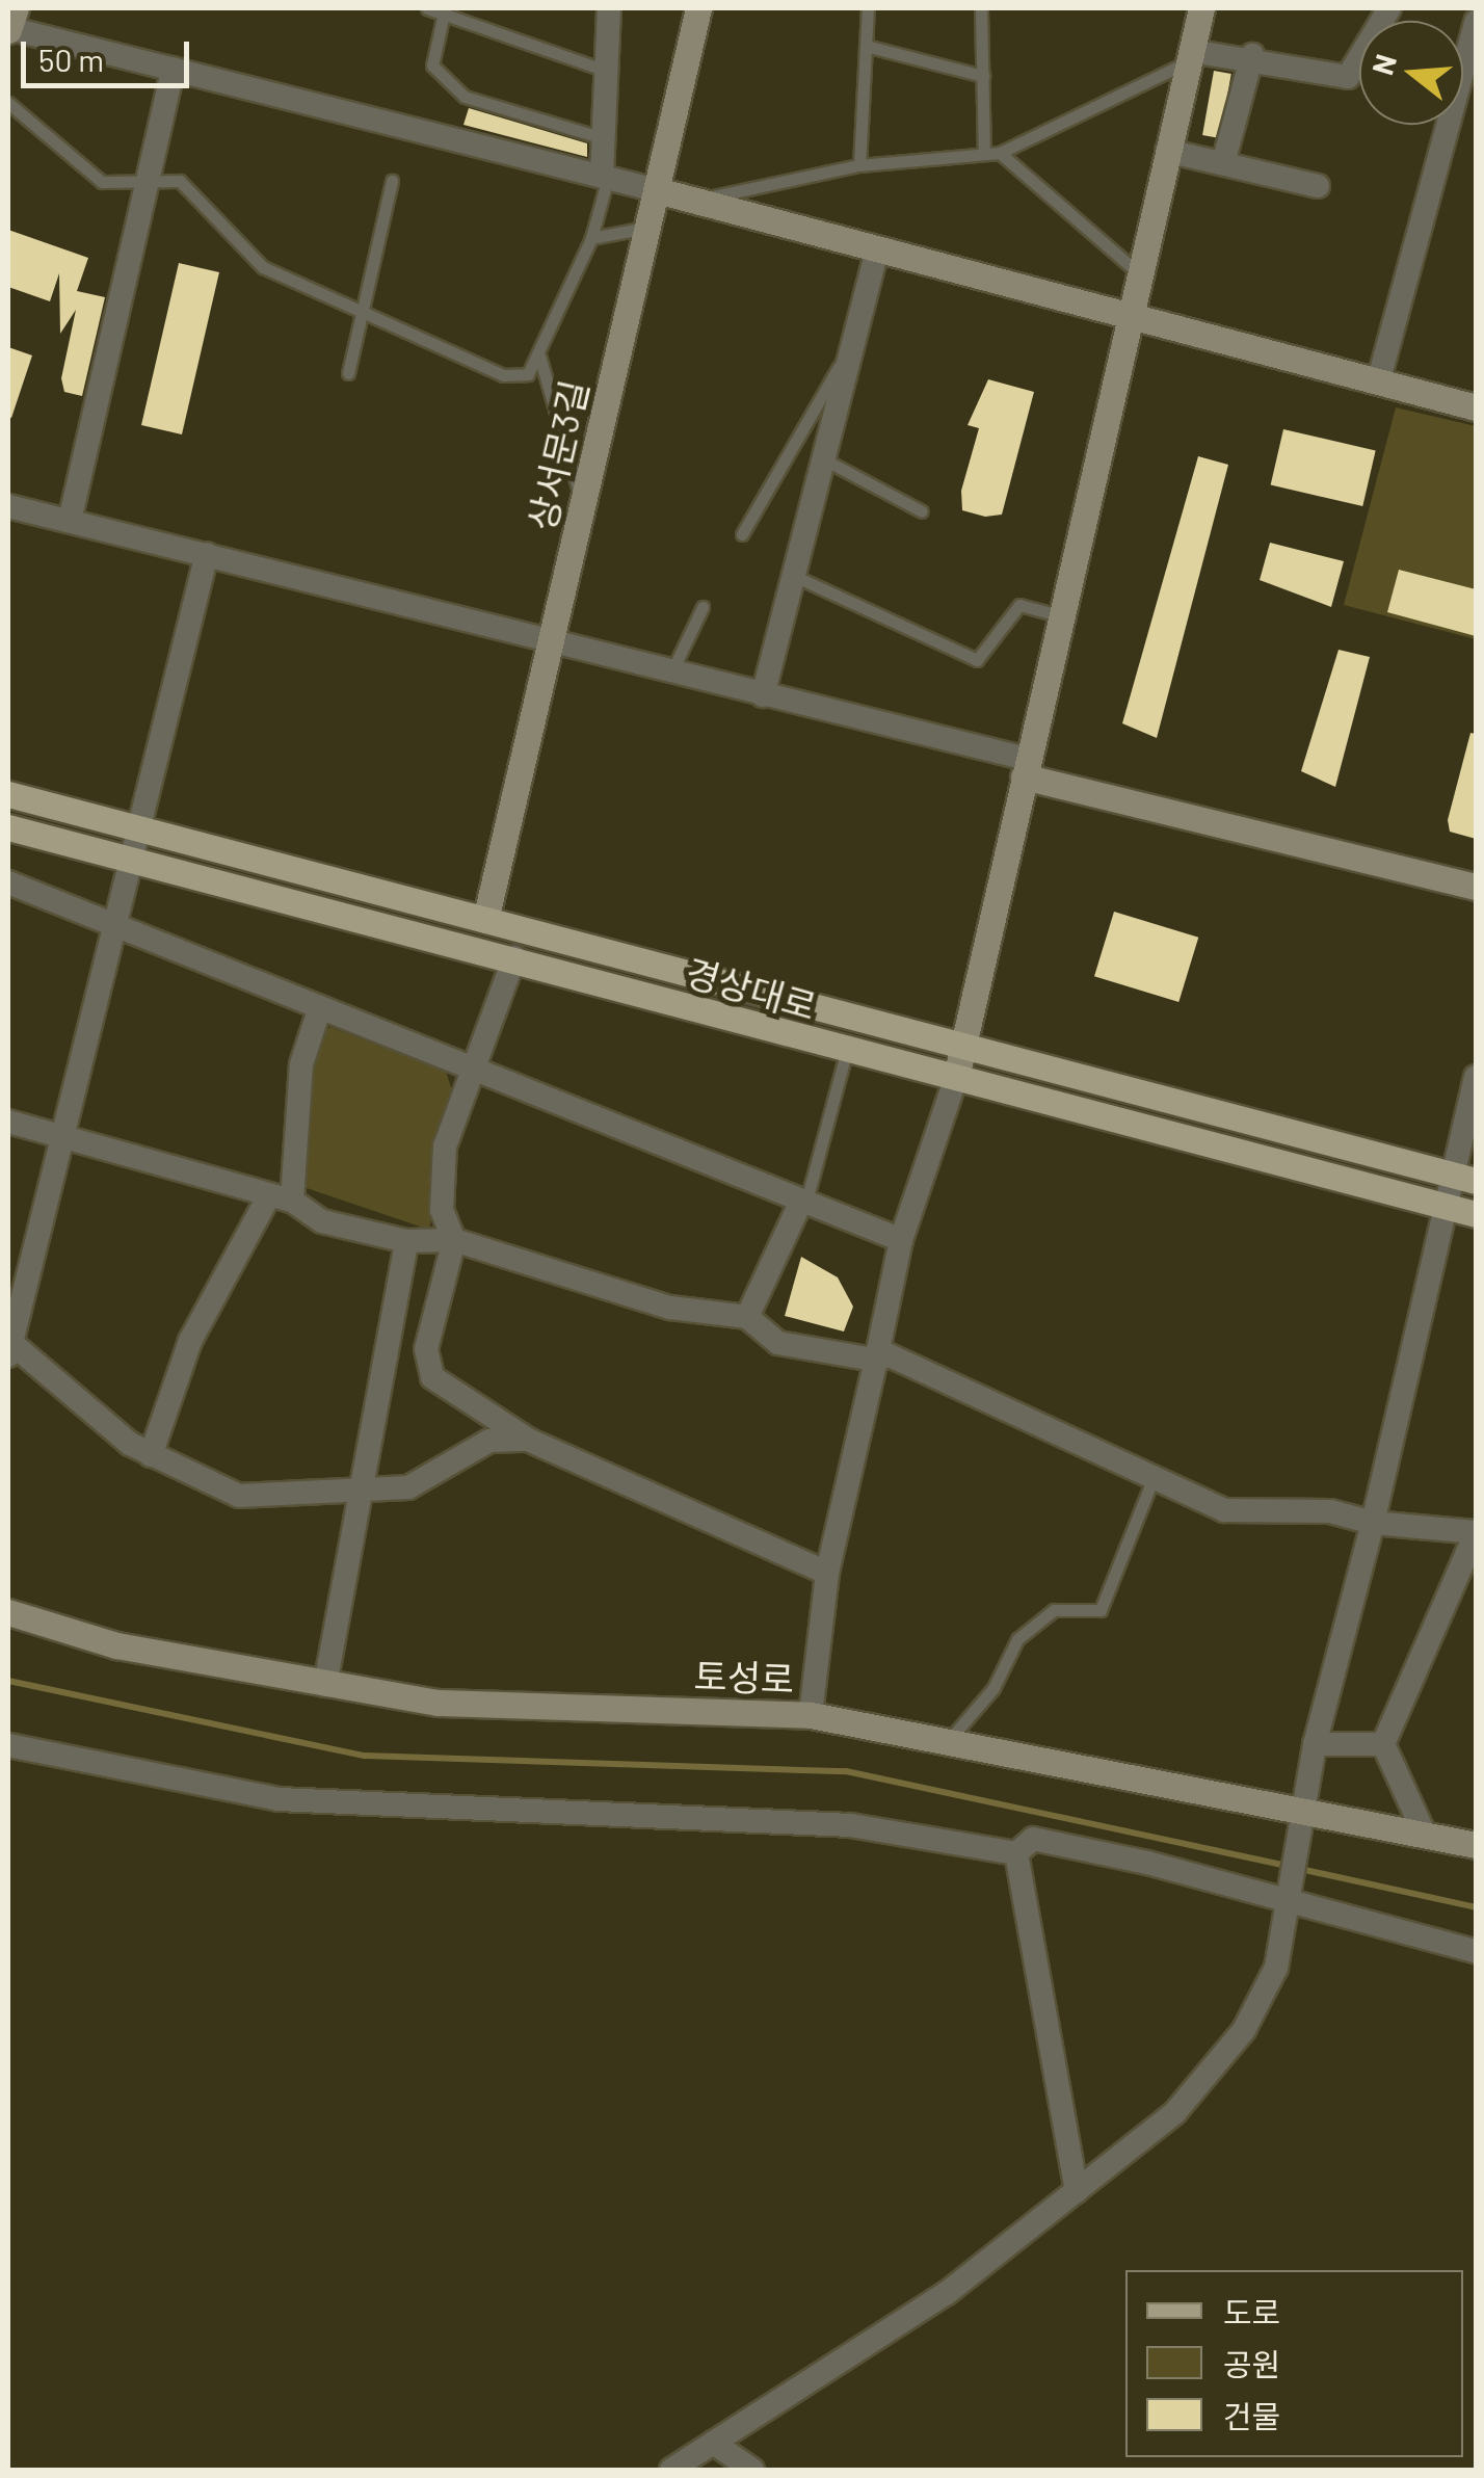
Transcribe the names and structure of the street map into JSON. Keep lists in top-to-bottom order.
{
  "streets": {
    "main road": ["경상대로"],
    "street": ["상서문3길", "토성로"]
  },
  "crossings": [
    ["상서문3길", "경상대로"]
  ],
  "legend": ["도로", "공원", "건물"],
  "scale_bar": "50 m",
  "north": "left"
}
